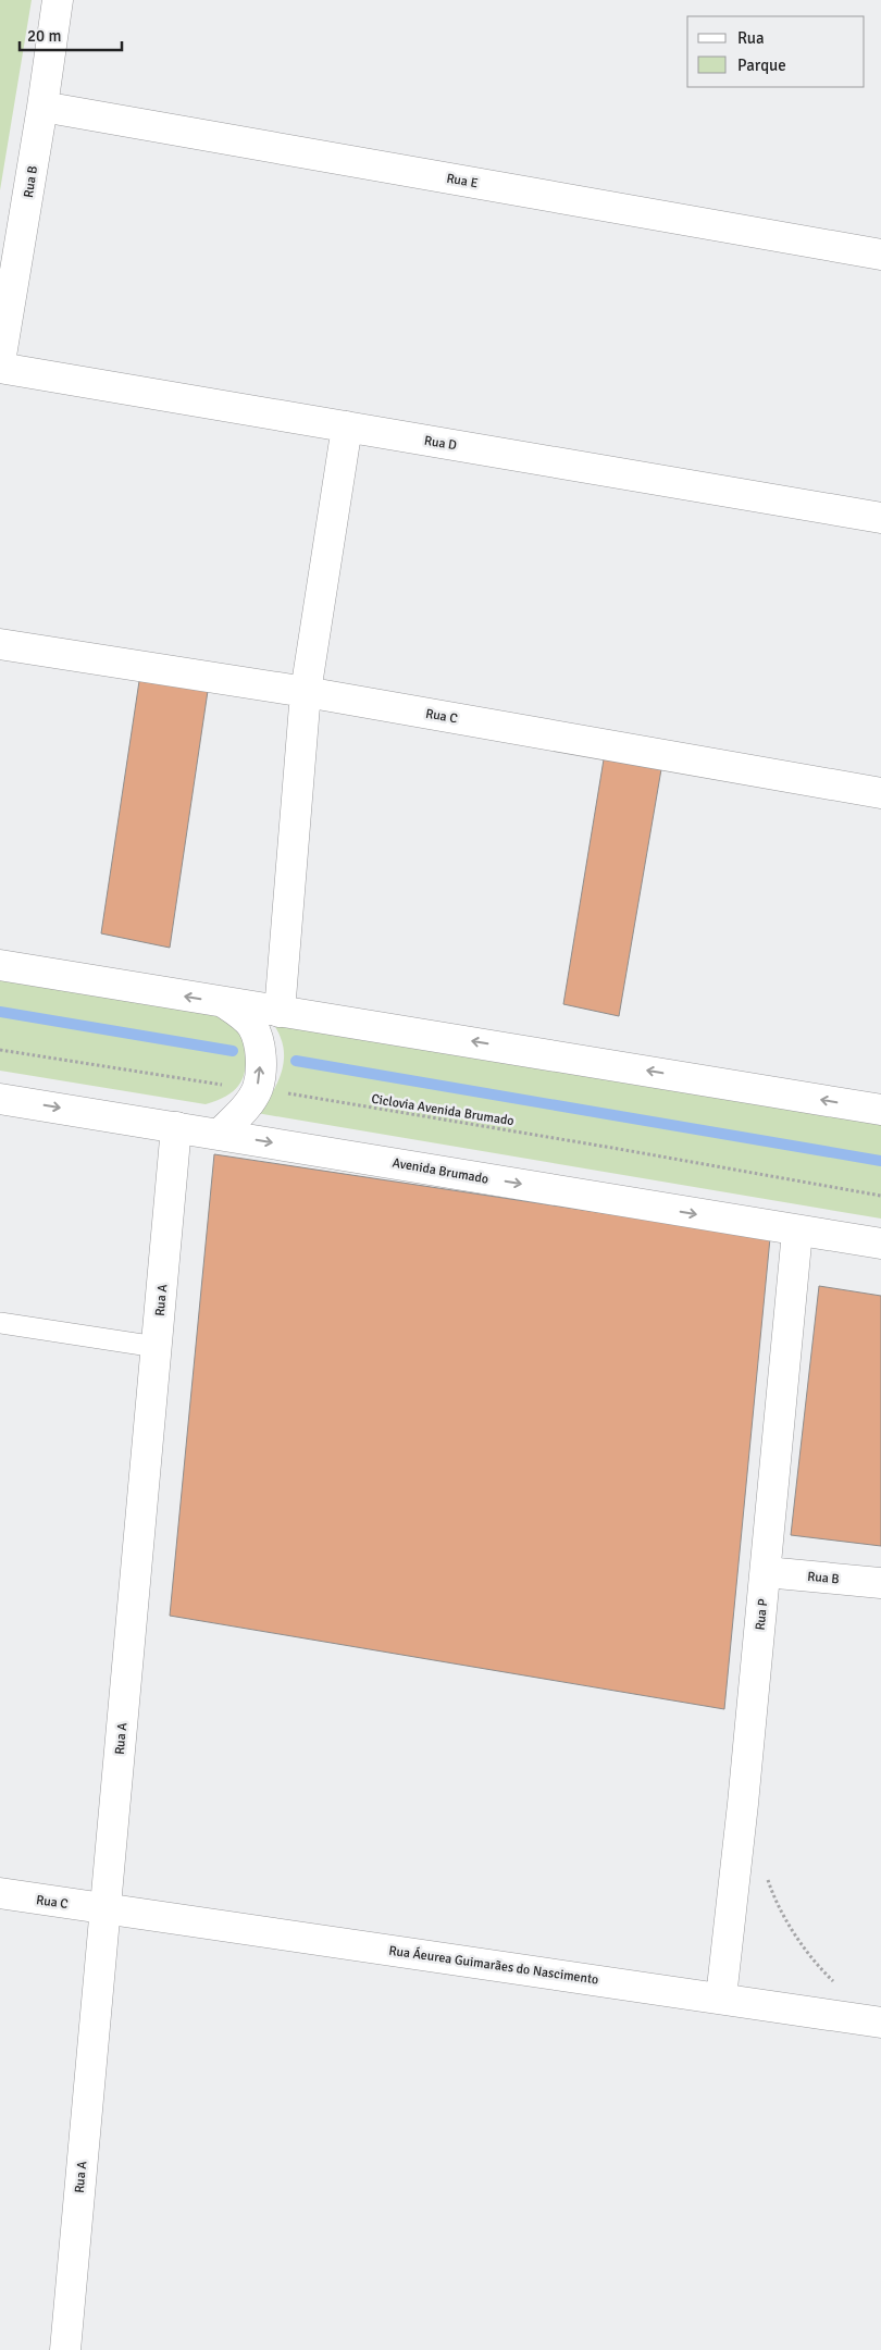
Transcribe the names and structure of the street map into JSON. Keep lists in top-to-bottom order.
{
  "streets": {
    "street": [
      "Rua E",
      "Rua B",
      "Rua D",
      "Rua C",
      "Avenida Brumado",
      "Rua A",
      "Rua P",
      "Rua Áeurea Guimarães do Nascimento"
    ],
    "path": ["Ciclovia Avenida Brumado"]
  },
  "crossings": [
    ["Rua E", "Rua B"],
    ["Rua B", "Rua P"],
    ["Rua C", "Rua A"],
    ["Rua C", "Rua Áeurea Guimarães do Nascimento"],
    ["Avenida Brumado", "Rua A"],
    ["Avenida Brumado", "Rua P"],
    ["Rua A", "Rua Áeurea Guimarães do Nascimento"],
    ["Rua P", "Rua Áeurea Guimarães do Nascimento"]
  ],
  "legend": ["Rua", "Parque"],
  "scale_bar": "20 m"
}
